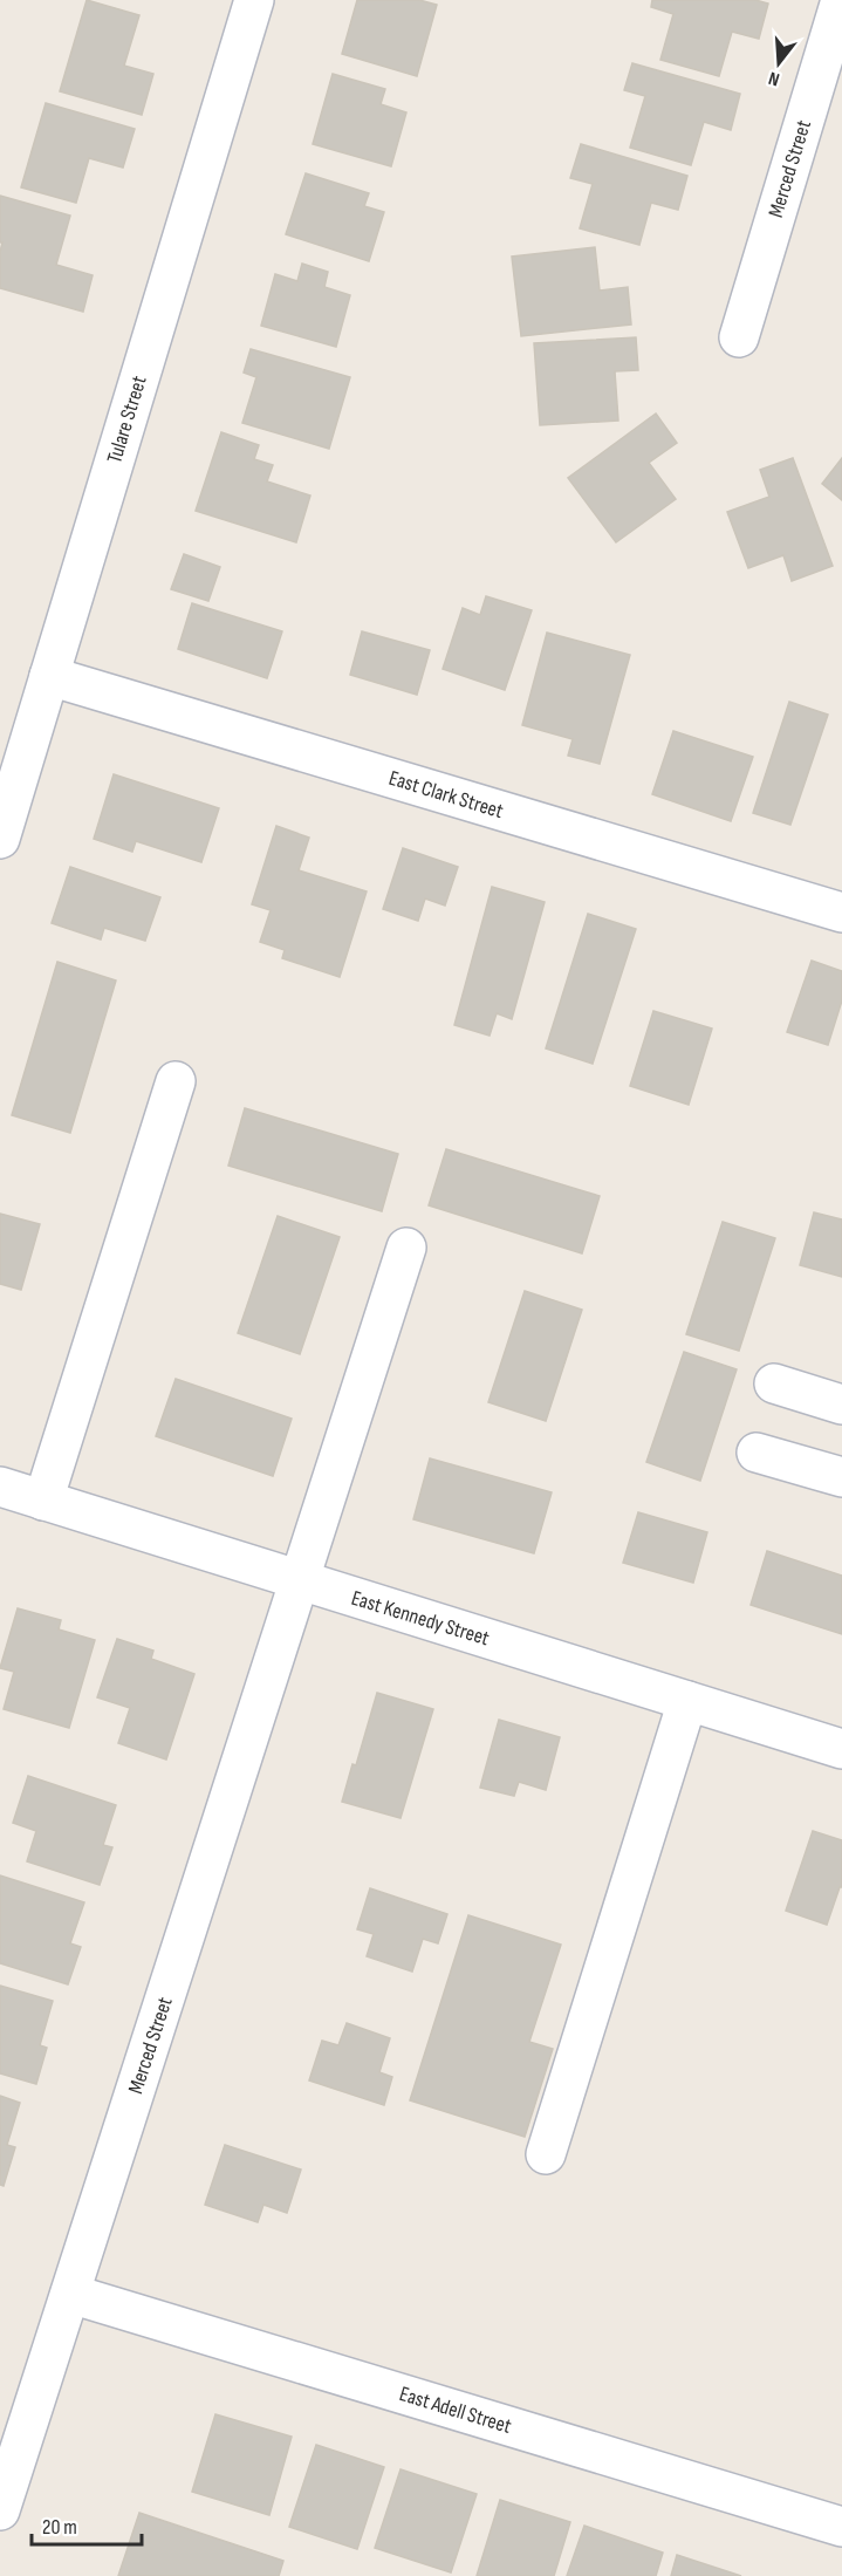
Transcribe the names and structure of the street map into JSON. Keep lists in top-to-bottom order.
{
  "streets": {
    "street": [
      "Merced Street",
      "Tulare Street",
      "East Clark Street",
      "East Kennedy Street",
      "East Adell Street"
    ]
  },
  "crossings": [
    ["Merced Street", "East Kennedy Street"],
    ["Merced Street", "East Adell Street"],
    ["Tulare Street", "East Clark Street"]
  ],
  "scale_bar": "20 m",
  "north": "bottom"
}
